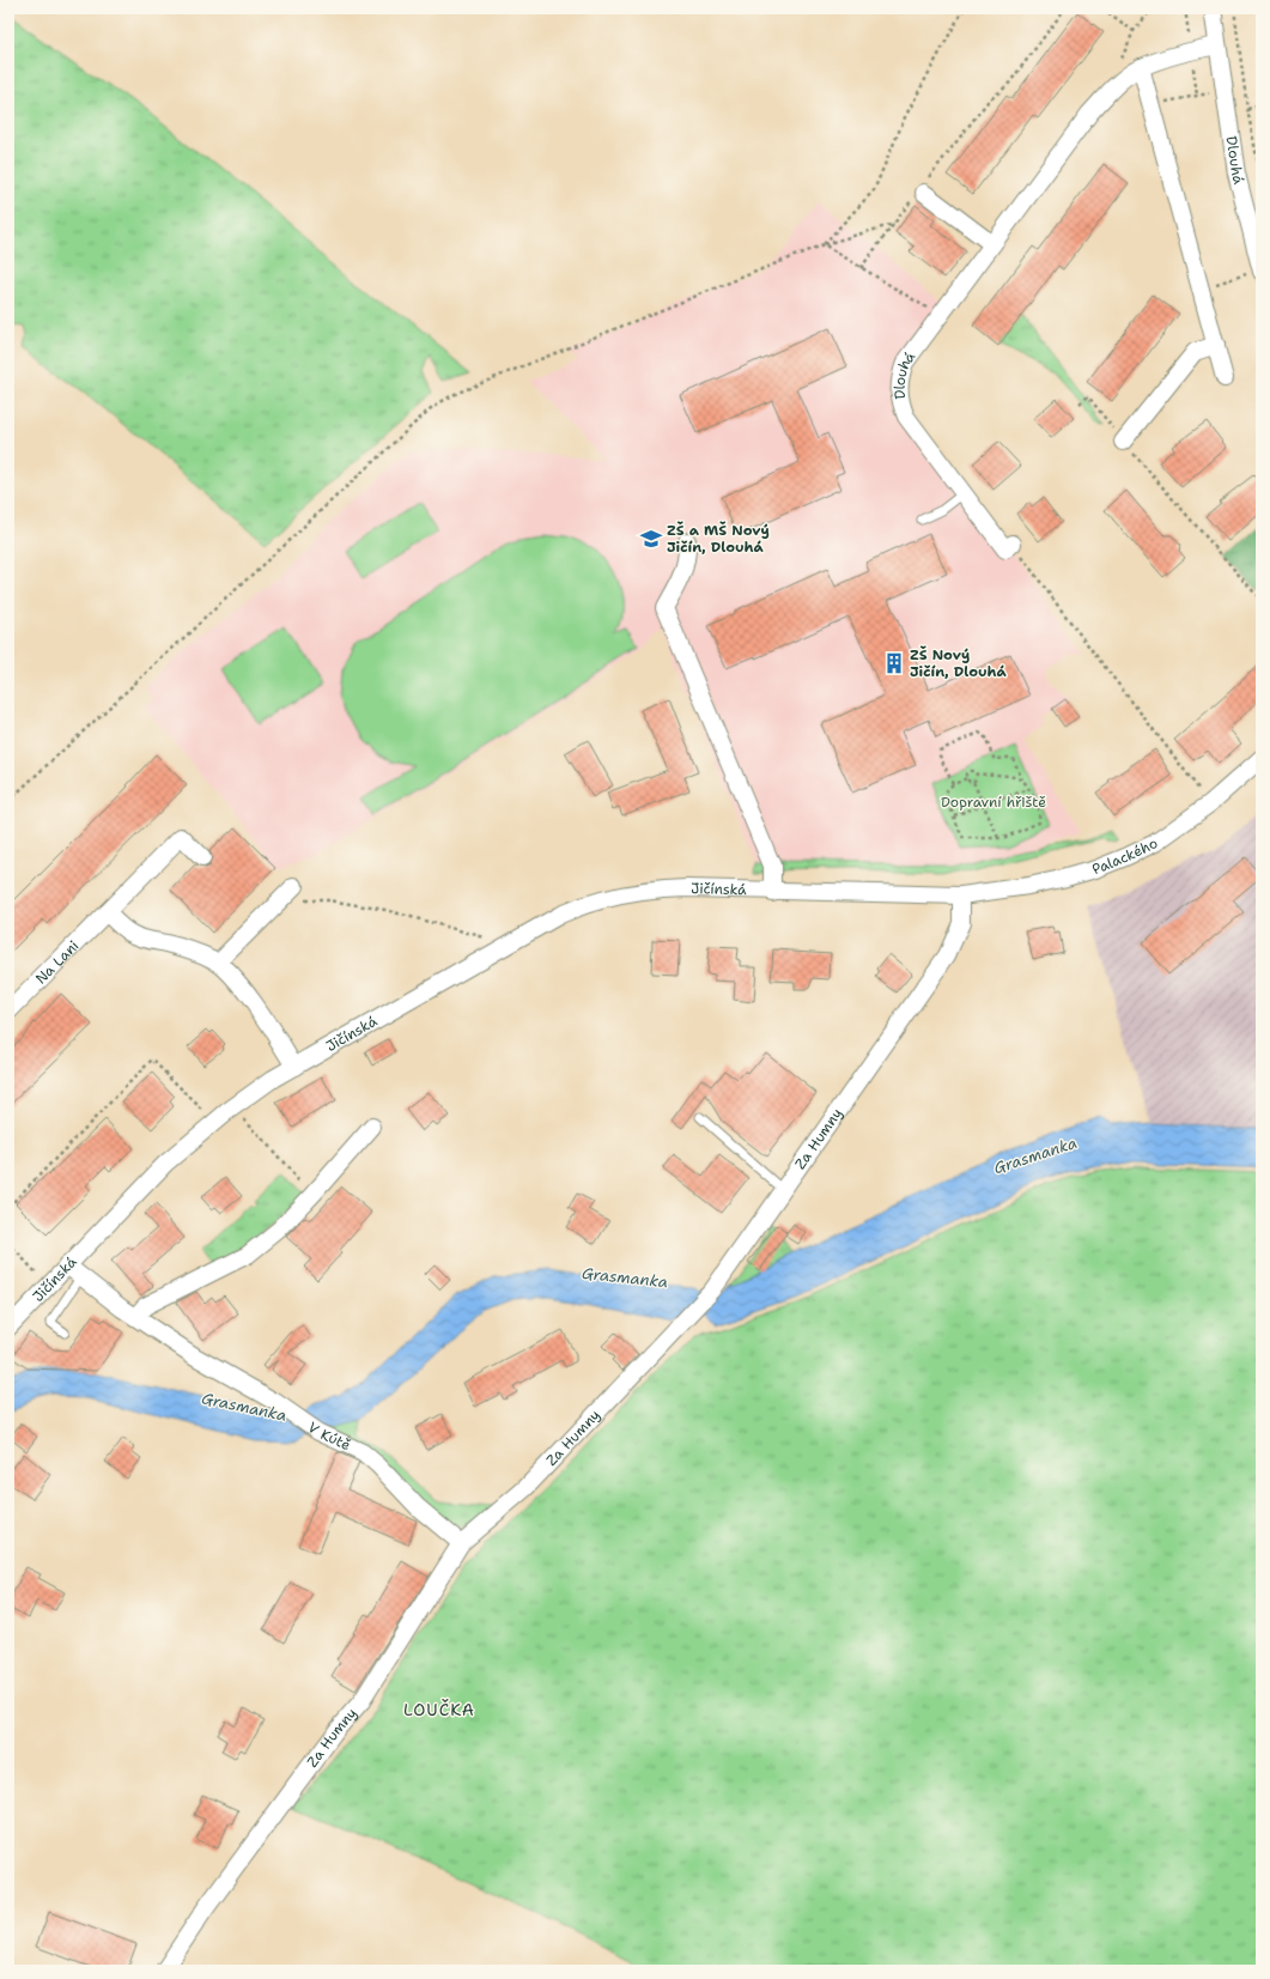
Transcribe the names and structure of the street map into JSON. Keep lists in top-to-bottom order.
{
  "streets": {
    "street": [
      "Dlouhá",
      "Palackého",
      "Jičínská",
      "Na Lani",
      "Za Humny",
      "V Kútě"
    ]
  },
  "crossings": [
    ["Palackého", "Jičínská"],
    ["Palackého", "Za Humny"],
    ["Jičínská", "Za Humny"],
    ["Jičínská", "V Kútě"],
    ["Za Humny", "V Kútě"]
  ],
  "districts": ["LOUČKA"],
  "water": ["Grasmanka"],
  "parks": ["Dopravní hřiště"],
  "places": {
    "school or university": ["ZŠ a MŠ Nový Jičín, Dlouhá"],
    "building": ["ZŠ Nový Jičín, Dlouhá"]
  }
}
